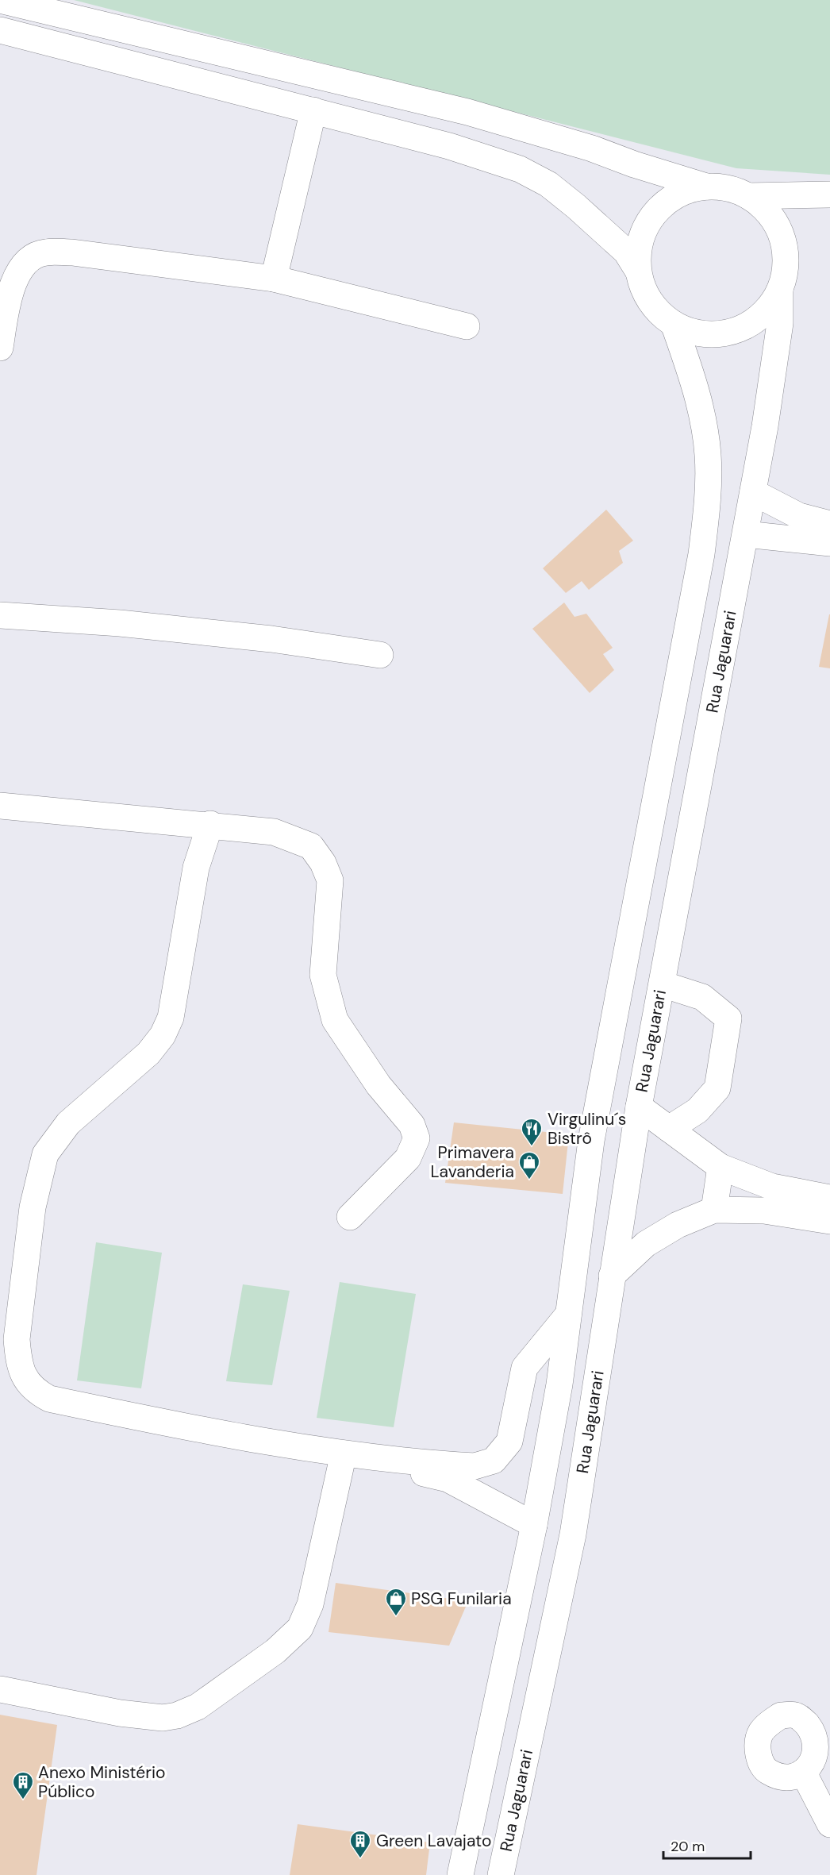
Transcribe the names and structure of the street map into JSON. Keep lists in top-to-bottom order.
{
  "streets": {
    "main road": ["Rua Jaguarari"]
  },
  "places": {
    "restaurant": ["Virgulinu´s Bistrô"],
    "shop": ["Primavera Lavanderia", "PSG Funilaria"],
    "building": ["Anexo Ministério Público", "Green Lavajato"]
  },
  "scale_bar": "20 m"
}
